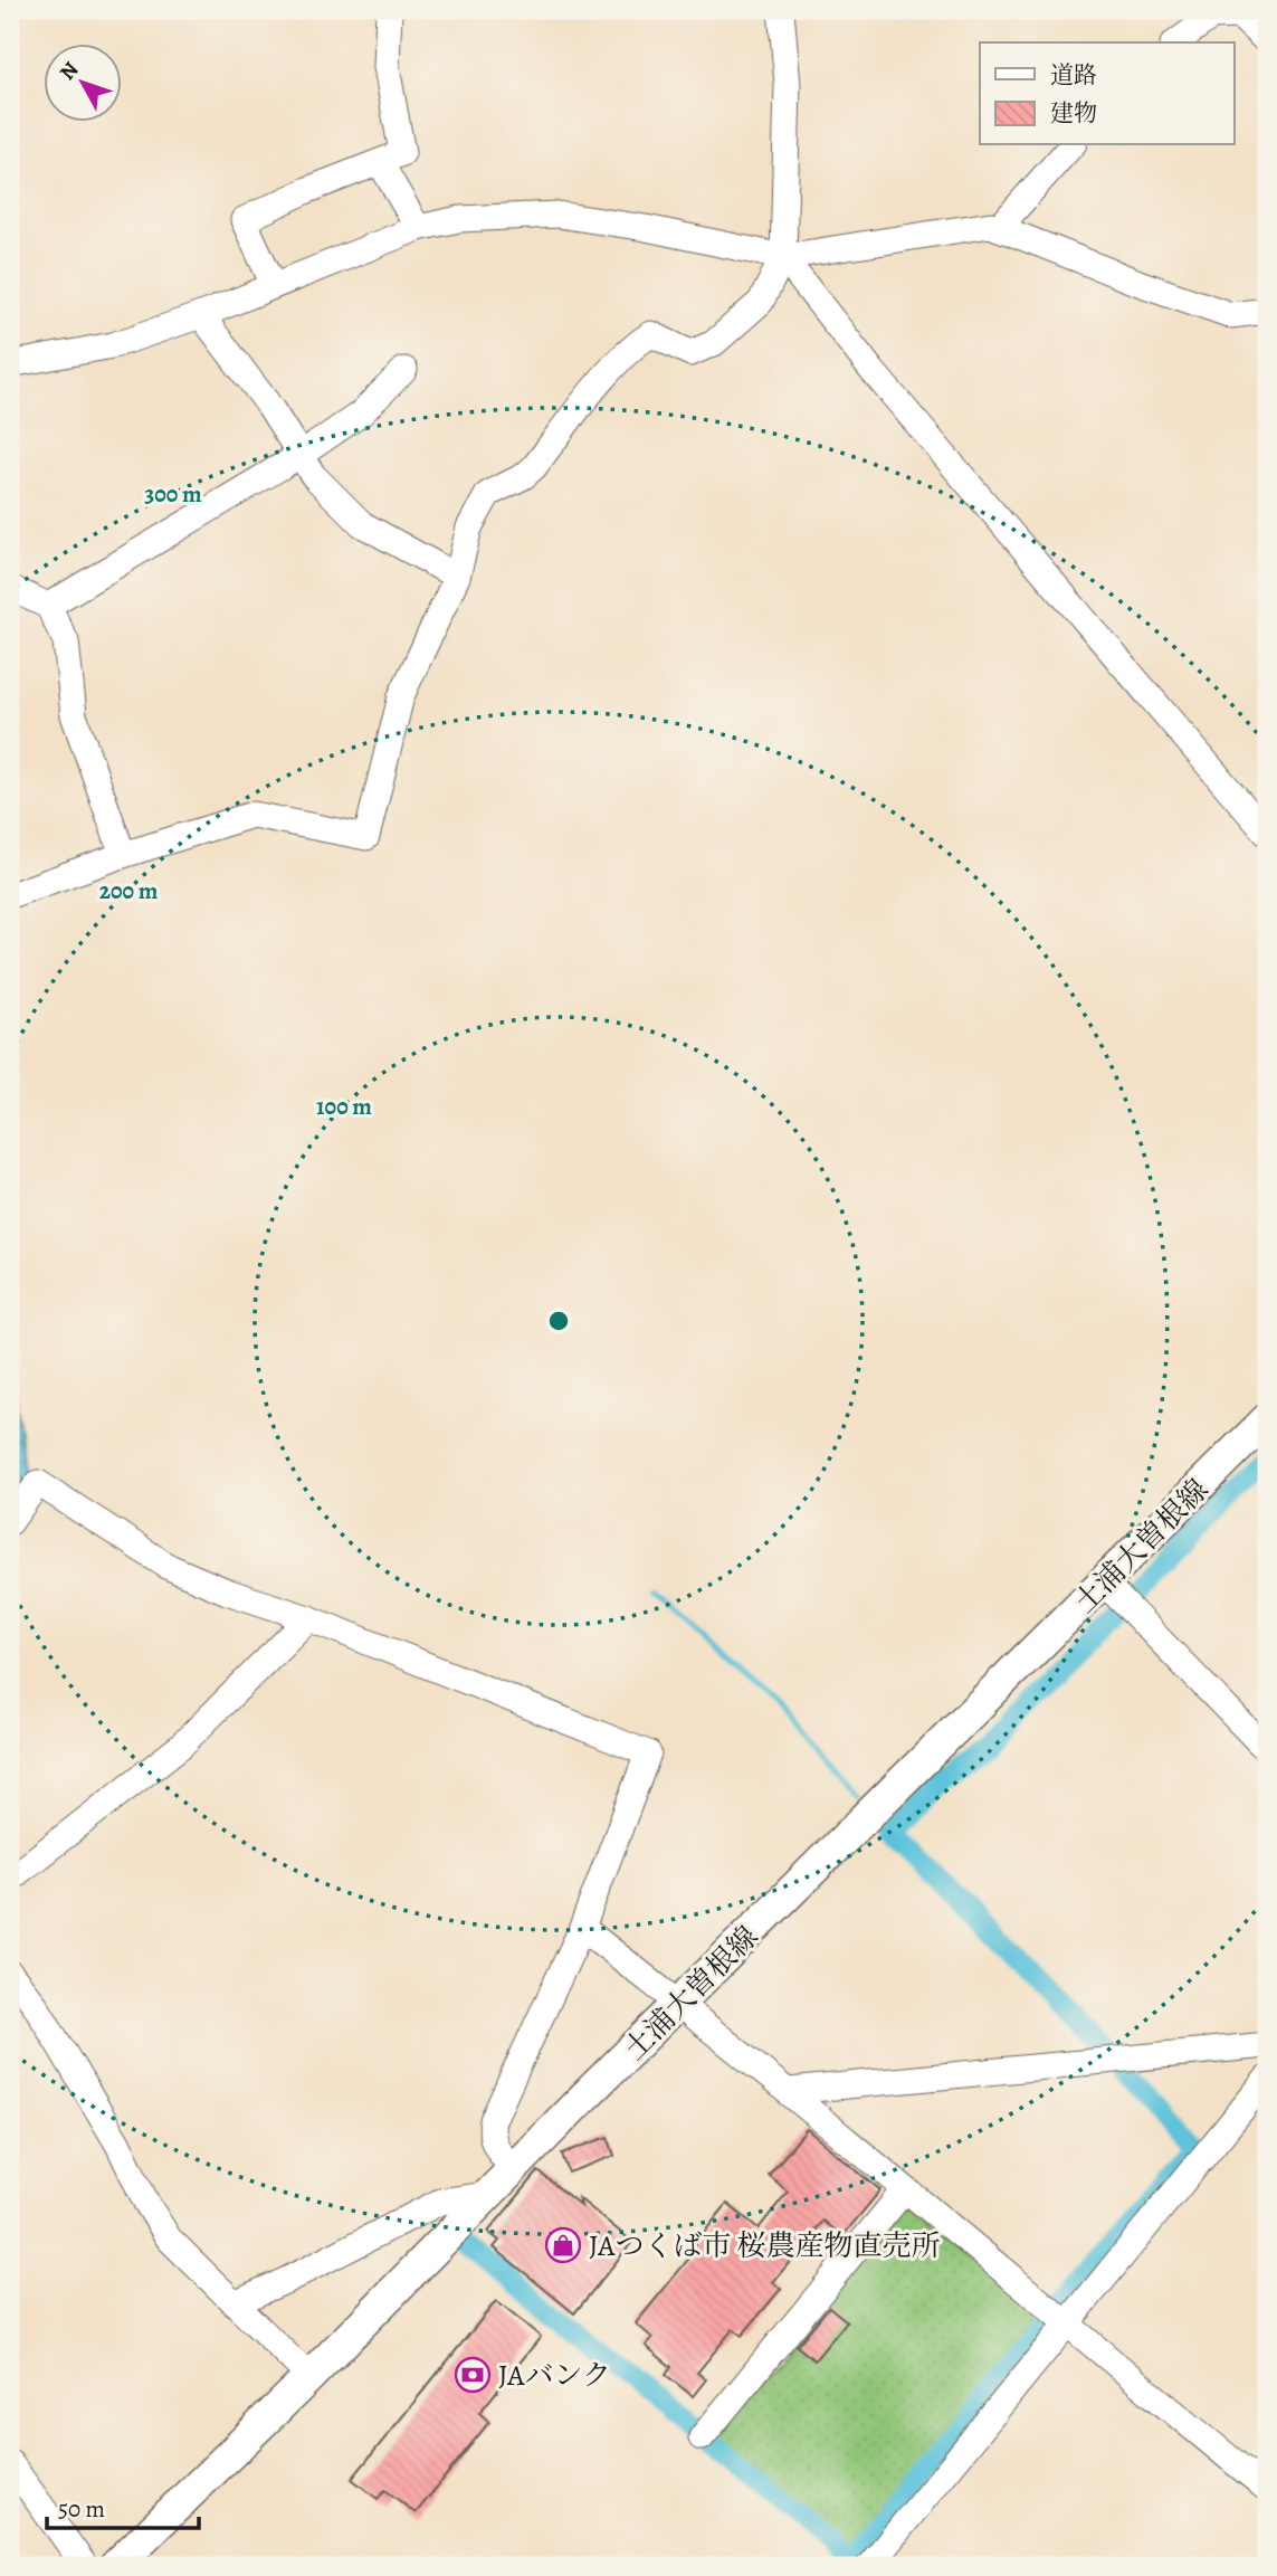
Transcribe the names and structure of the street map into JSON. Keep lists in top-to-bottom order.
{
  "streets": {
    "main road": ["土浦大曽根線"]
  },
  "places": {
    "shop": ["JAつくば市 桜農産物直売所"],
    "bank": ["JAバンク"]
  },
  "legend": ["道路", "建物"],
  "scale_bar": "50 m",
  "north": "top left",
  "rings": ["300 m", "200 m", "100 m"]
}
